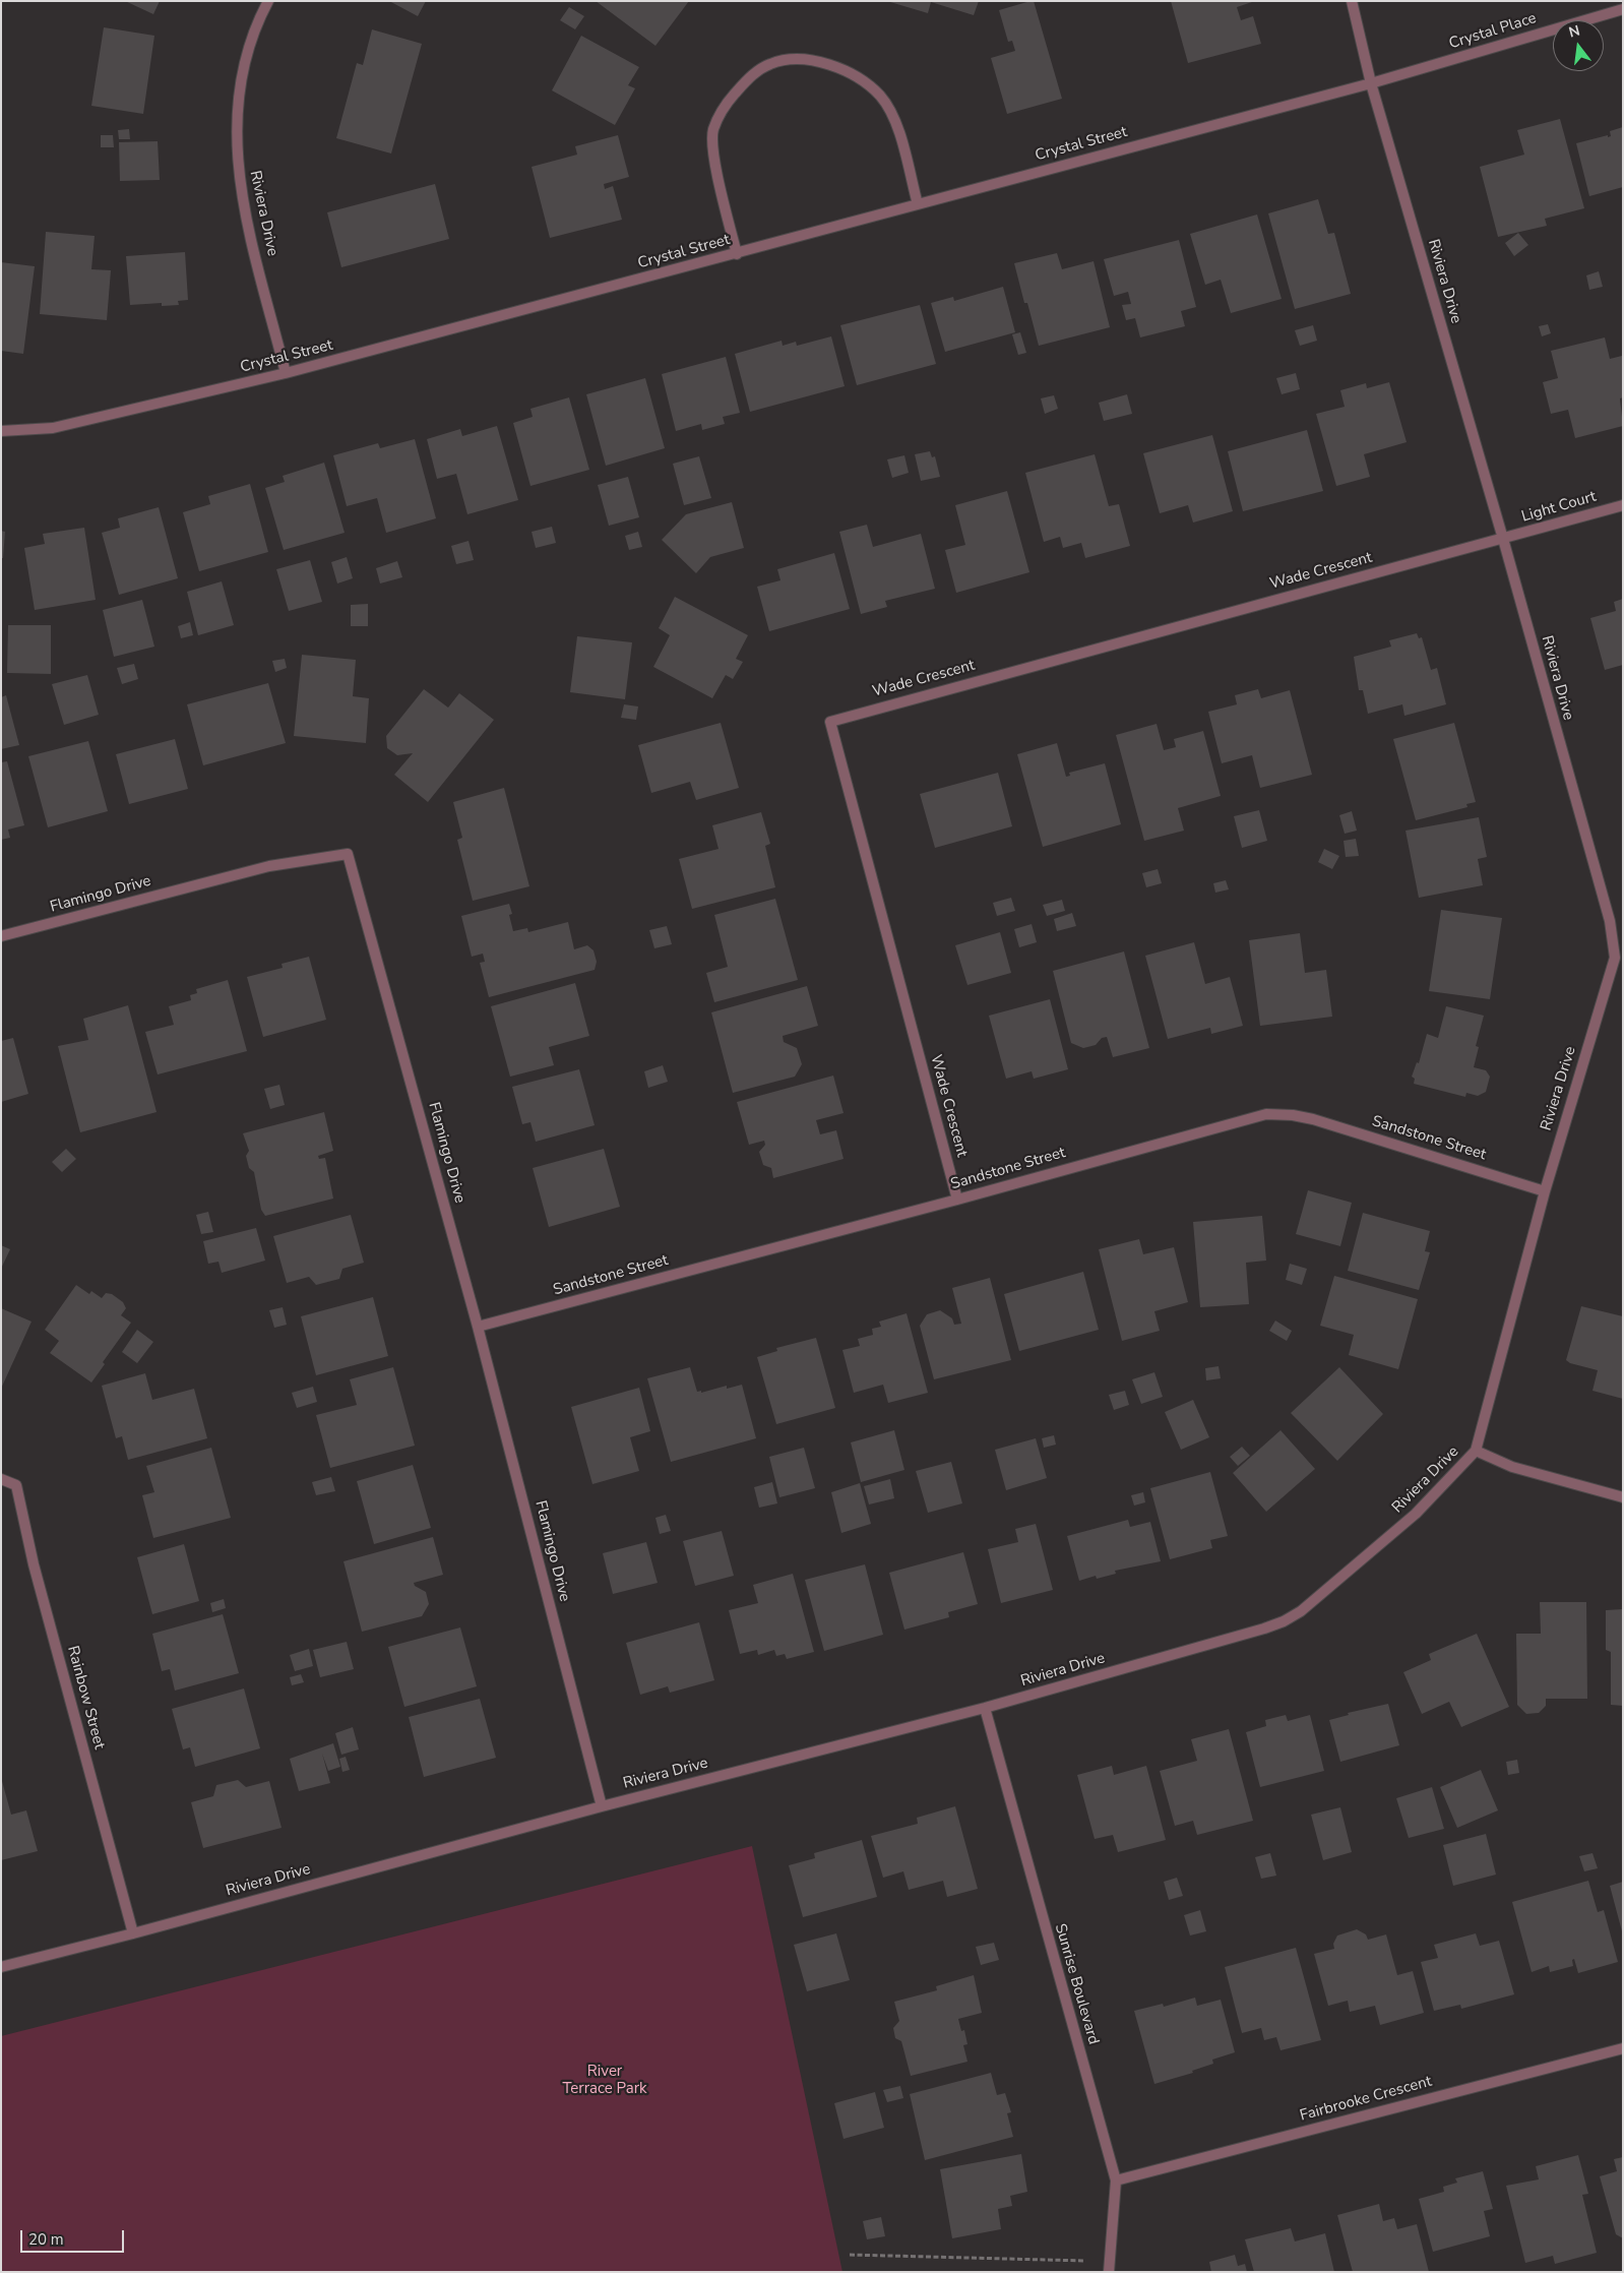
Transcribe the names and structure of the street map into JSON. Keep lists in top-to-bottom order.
{
  "streets": {
    "street": [
      "Crystal Place",
      "Crystal Street",
      "Riviera Drive",
      "Light Court",
      "Wade Crescent",
      "Flamingo Drive",
      "Sandstone Street",
      "Rainbow Street",
      "Sunrise Boulevard",
      "Fairbrooke Crescent"
    ]
  },
  "crossings": [
    ["Crystal Place", "Crystal Street"],
    ["Crystal Place", "Riviera Drive"],
    ["Crystal Street", "Riviera Drive"],
    ["Riviera Drive", "Light Court"],
    ["Riviera Drive", "Wade Crescent"],
    ["Riviera Drive", "Flamingo Drive"],
    ["Riviera Drive", "Sandstone Street"],
    ["Riviera Drive", "Rainbow Street"],
    ["Riviera Drive", "Sunrise Boulevard"],
    ["Light Court", "Wade Crescent"],
    ["Wade Crescent", "Sandstone Street"],
    ["Flamingo Drive", "Sandstone Street"],
    ["Sunrise Boulevard", "Fairbrooke Crescent"]
  ],
  "parks": ["River Terrace Park"],
  "scale_bar": "20 m",
  "north": "top"
}
